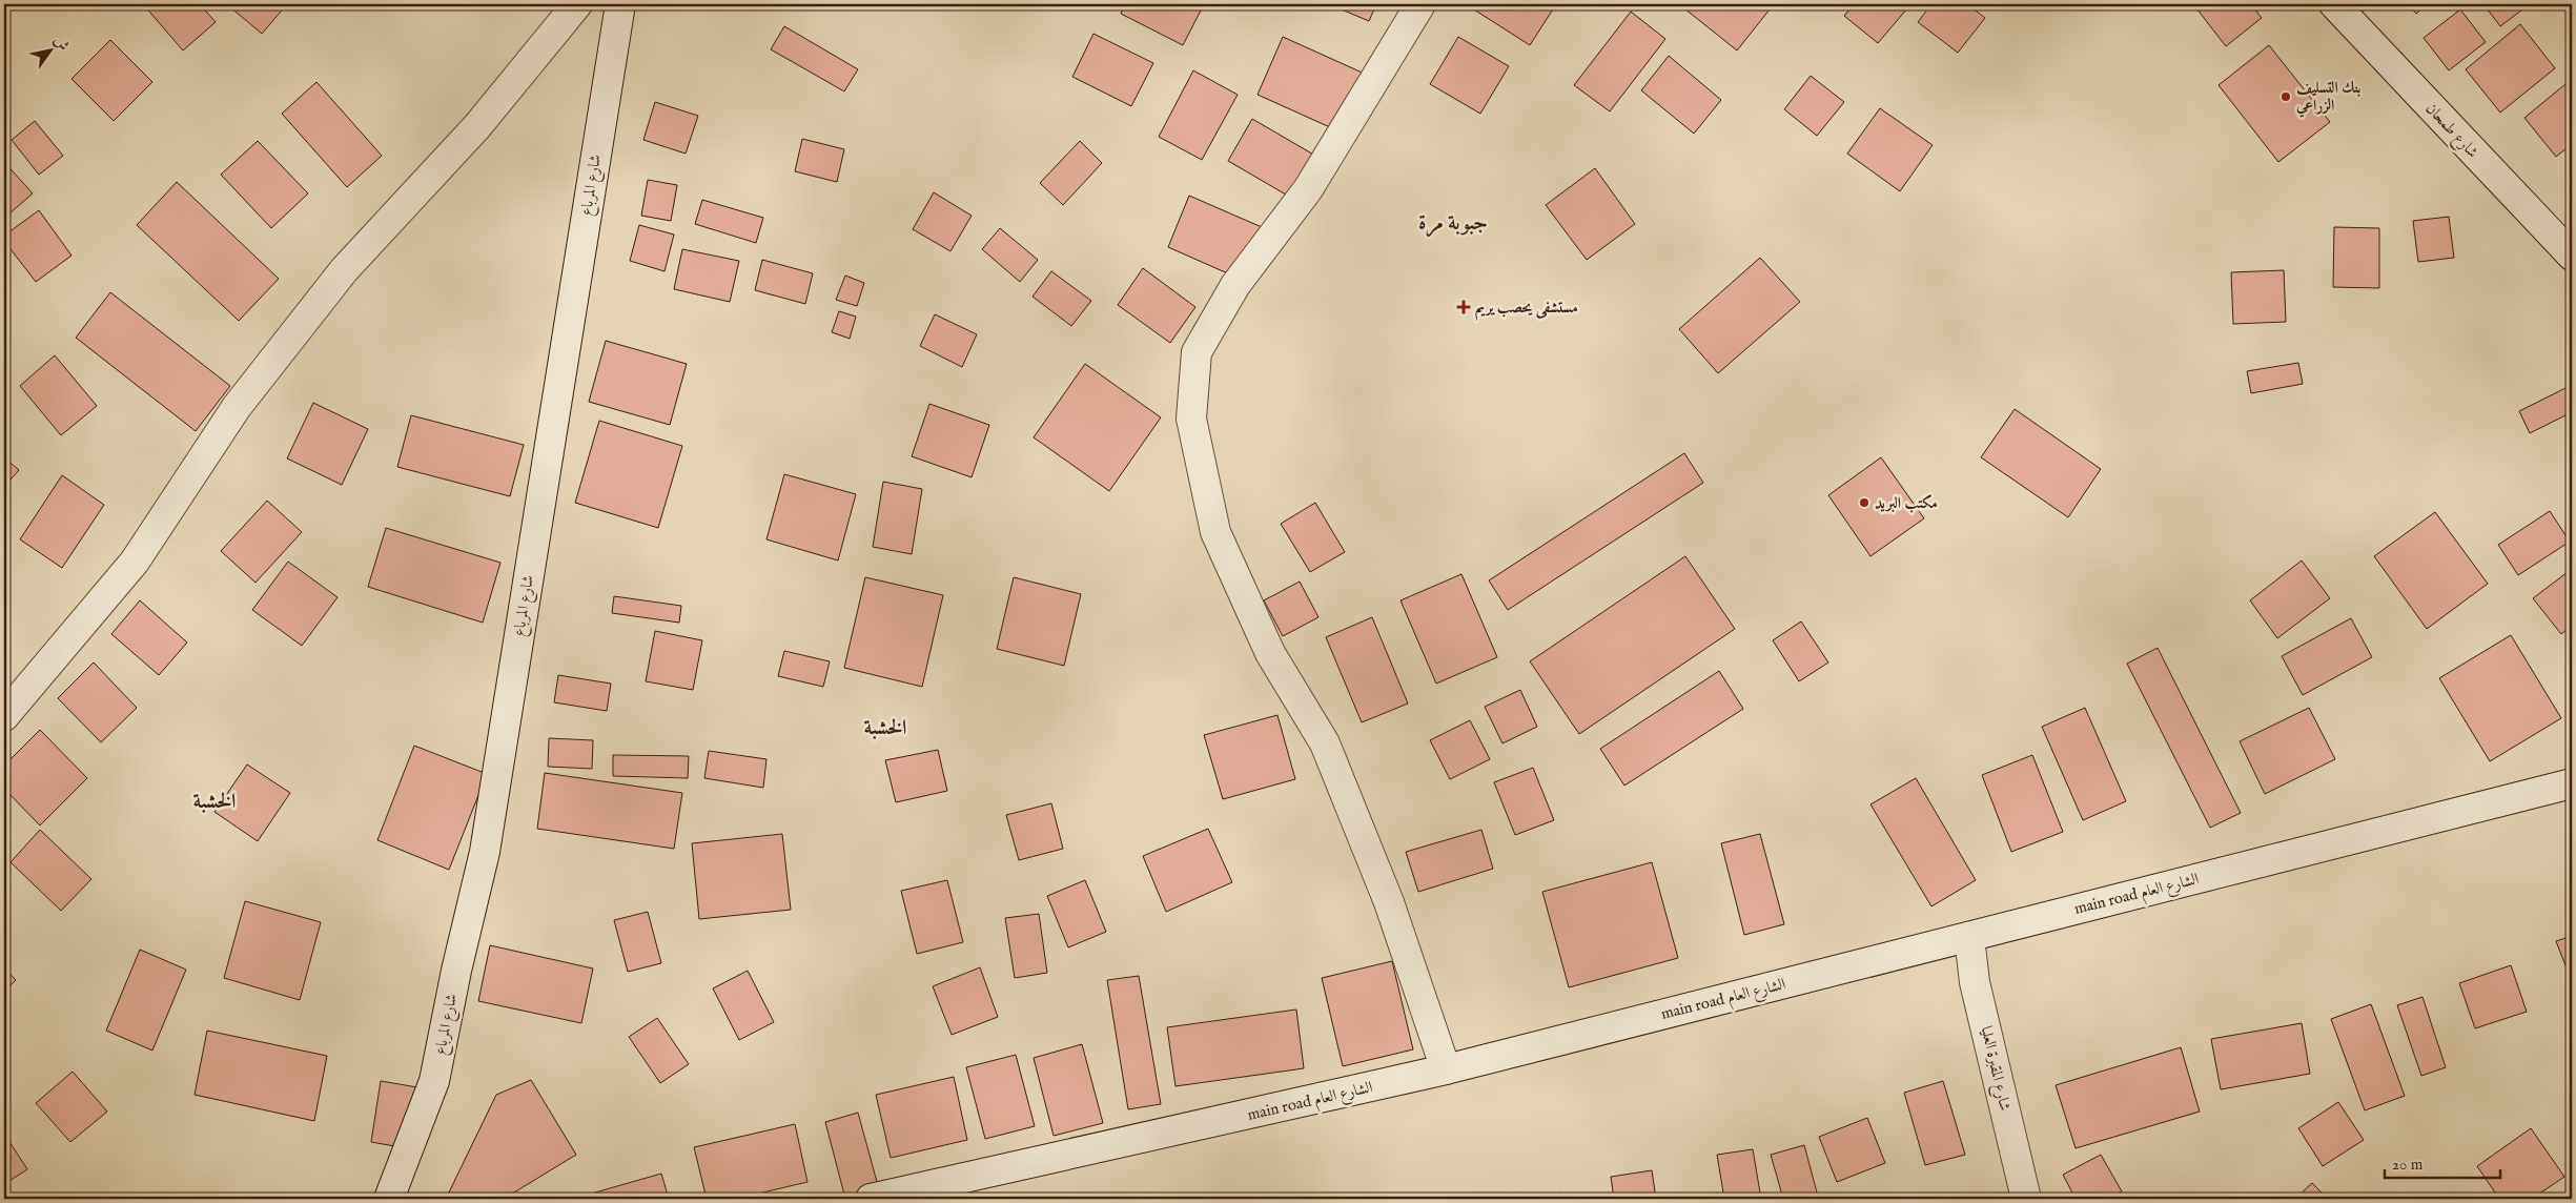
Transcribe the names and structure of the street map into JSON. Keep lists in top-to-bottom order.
{
  "streets": {
    "street": [
      "شارع طمحان",
      "شارع المرباع",
      "main road الشارع العام",
      "شارع المقبرة العليا"
    ]
  },
  "crossings": [
    ["main road الشارع العام", "شارع المقبرة العليا"]
  ],
  "districts": ["جبوبة مرة", "الخشبة", "الخشبة"],
  "places": {
    "other": ["بنك التسليف الزراعي", "مكتب البريد"],
    "health": ["مستشفى يحصب يريم"]
  },
  "scale_bar": "20 m",
  "north": "top right"
}
